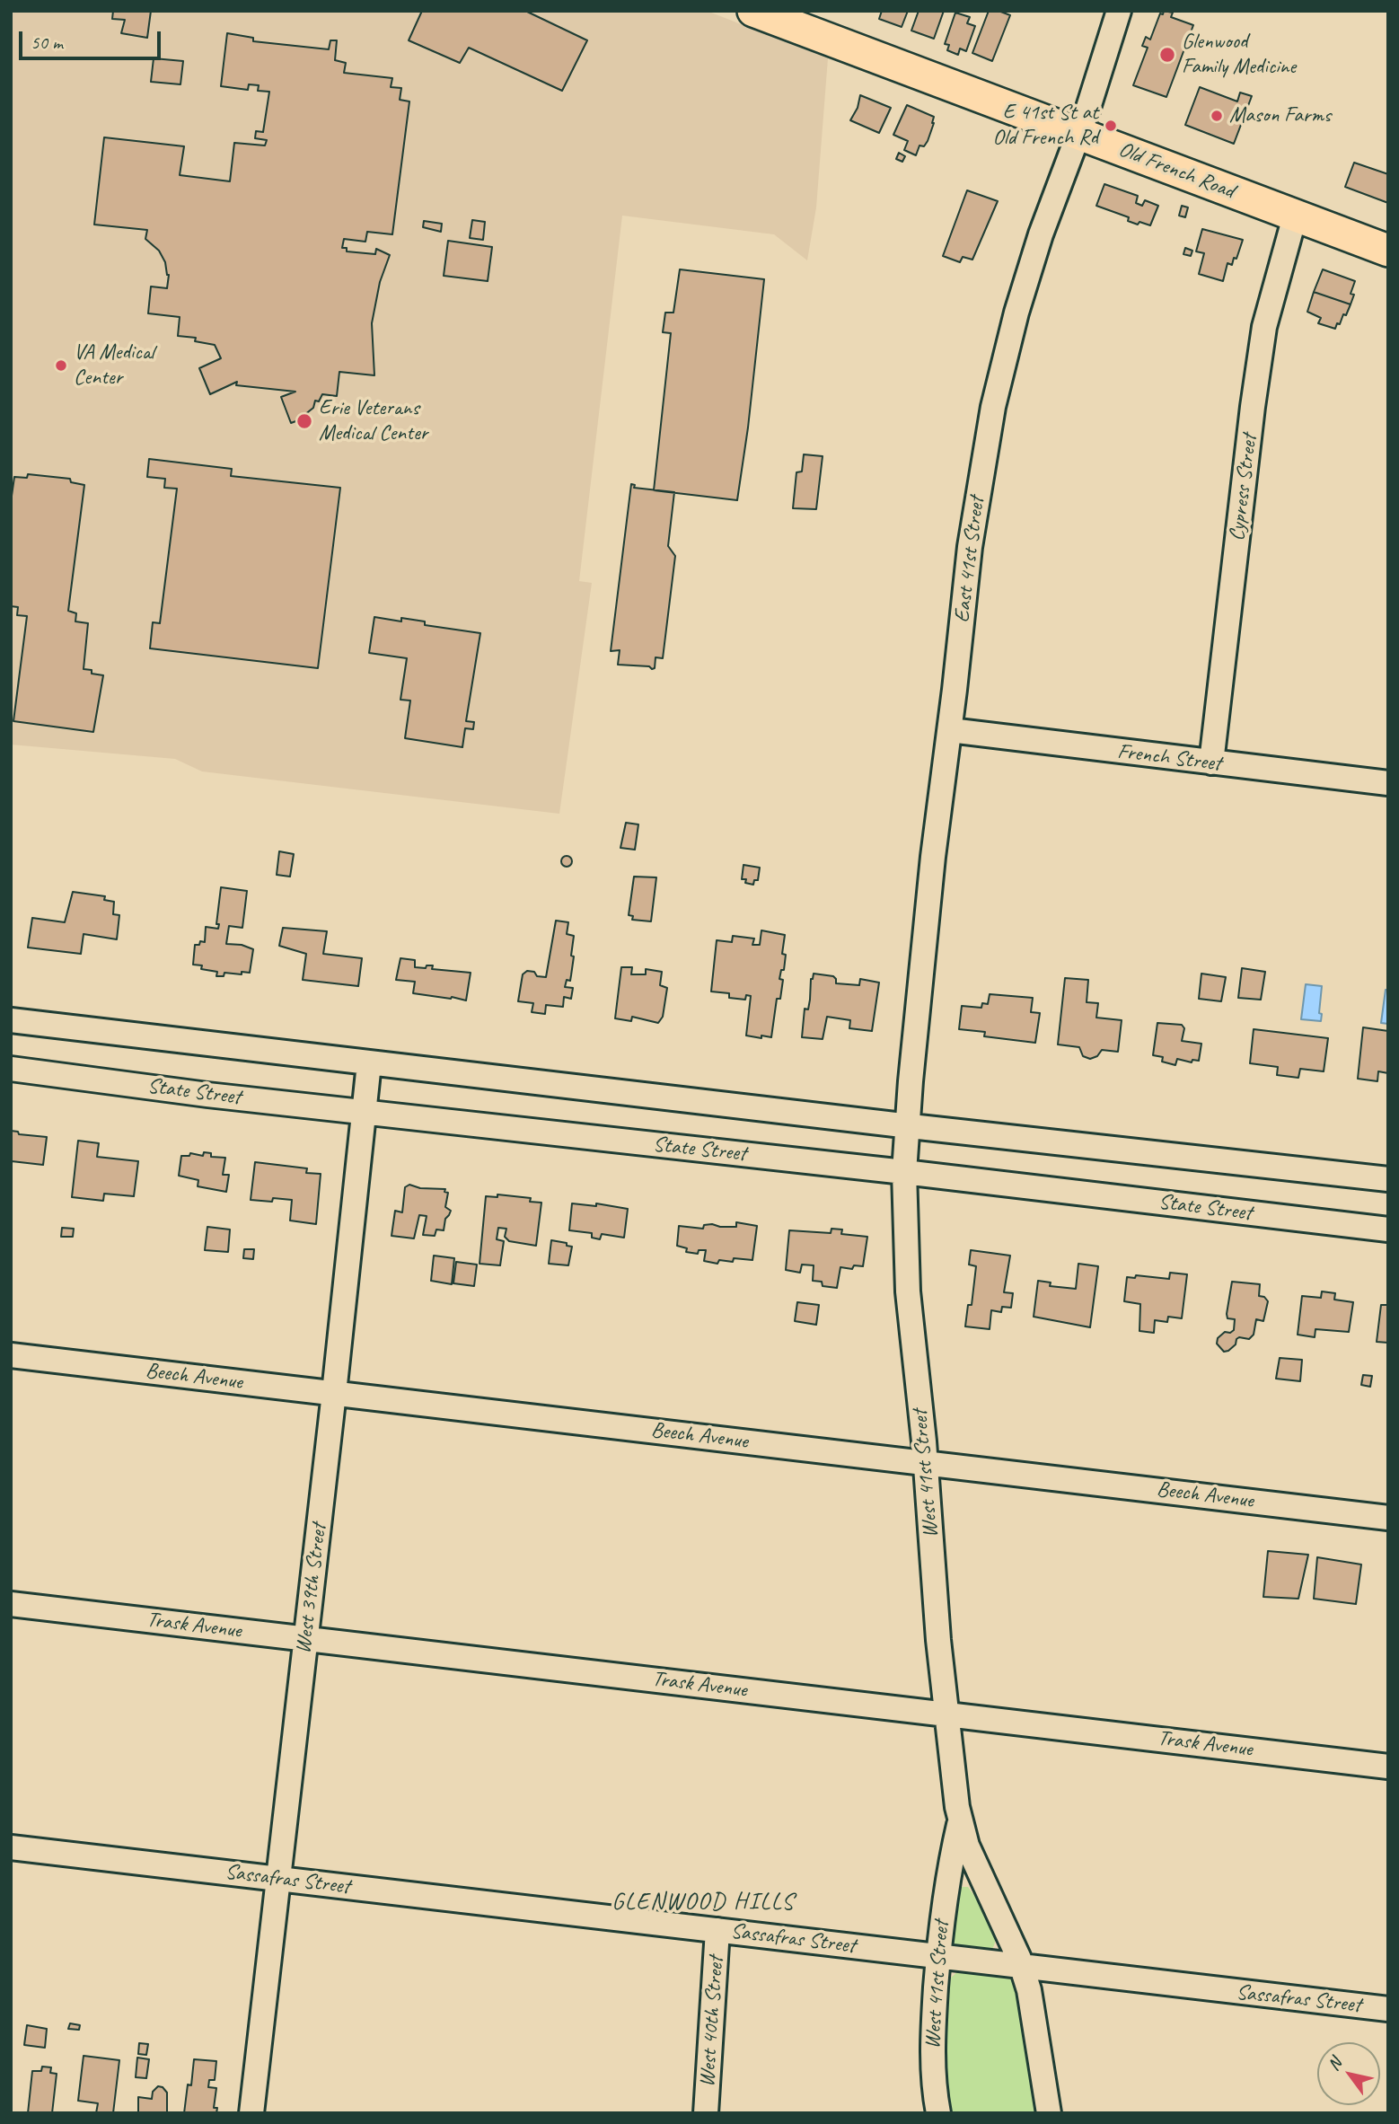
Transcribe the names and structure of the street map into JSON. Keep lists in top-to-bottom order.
{
  "streets": {
    "main road": ["Old French Road"],
    "street": [
      "Cypress Street",
      "East 41st Street",
      "French Street",
      "State Street",
      "Beech Avenue",
      "West 41st Street",
      "West 39th Street",
      "Trask Avenue",
      "Sassafras Street",
      "West 40th Street"
    ]
  },
  "crossings": [
    ["Old French Road", "Cypress Street"],
    ["Old French Road", "East 41st Street"],
    ["Cypress Street", "French Street"],
    ["East 41st Street", "French Street"],
    ["East 41st Street", "West 41st Street"],
    ["State Street", "West 41st Street"],
    ["State Street", "West 39th Street"],
    ["Beech Avenue", "West 41st Street"],
    ["Beech Avenue", "West 39th Street"],
    ["West 41st Street", "Trask Avenue"],
    ["West 41st Street", "Sassafras Street"],
    ["West 39th Street", "Trask Avenue"],
    ["West 39th Street", "Sassafras Street"],
    ["Sassafras Street", "West 40th Street"]
  ],
  "districts": ["GLENWOOD HILLS"],
  "places": [
    "Glenwood Family Medicine",
    "Mason Farms",
    "E 41st St at Old French Rd",
    "VA Medical Center",
    "Erie Veterans Medical Center"
  ],
  "scale_bar": "50 m",
  "north": "top left"
}
